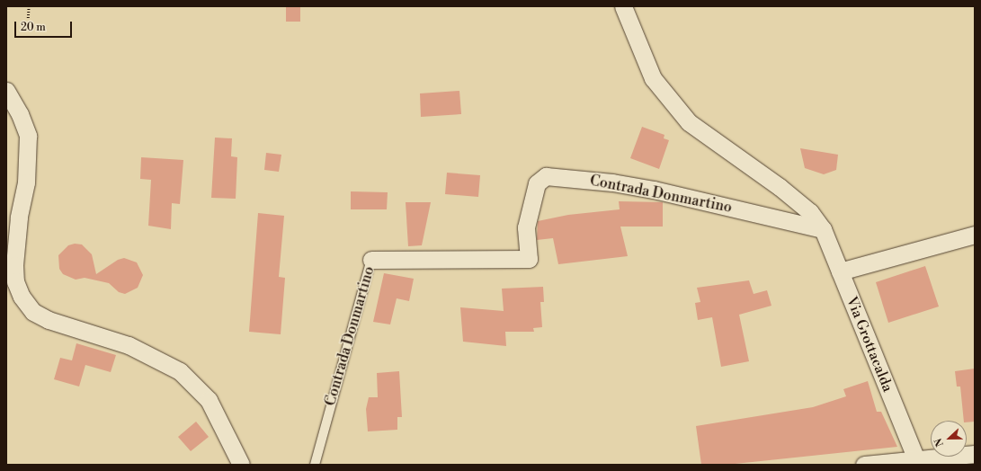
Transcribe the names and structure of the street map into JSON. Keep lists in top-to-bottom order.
{
  "streets": {
    "street": ["Contrada Donmartino", "Via Grottacalda"]
  },
  "crossings": [
    ["Contrada Donmartino", "Via Grottacalda"]
  ],
  "scale_bar": "20 m",
  "north": "left"
}
